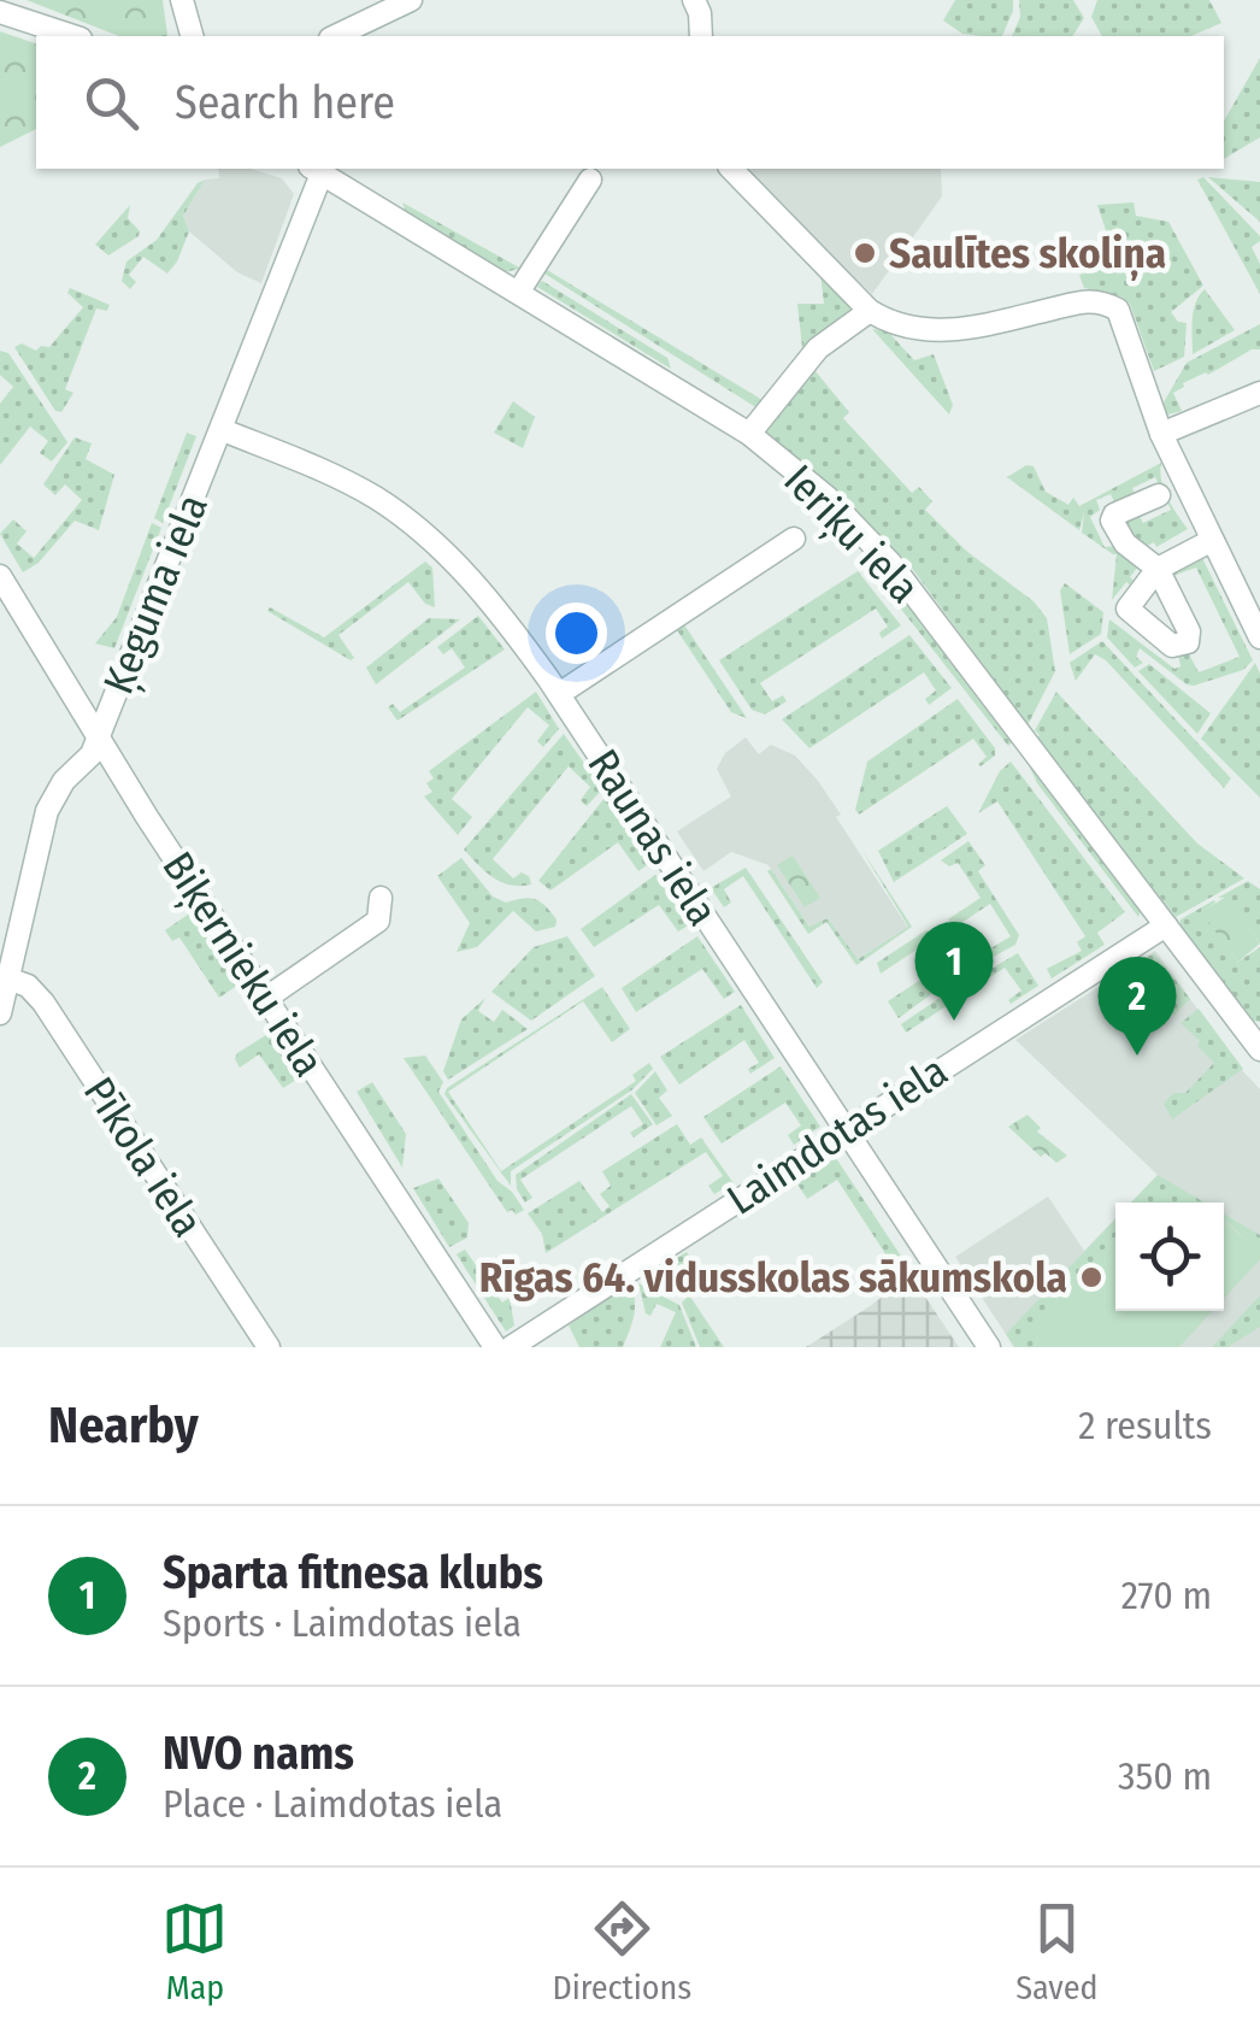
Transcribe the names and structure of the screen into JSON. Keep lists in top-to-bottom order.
{
  "streets": {
    "street": [
      "Ieriķu iela",
      "Ķeguma iela",
      "Raunas iela",
      "Biķernieku iela",
      "Laimdotas iela",
      "Pīkola iela"
    ]
  },
  "crossings": [
    ["Ieriķu iela", "Ķeguma iela"],
    ["Ieriķu iela", "Laimdotas iela"],
    ["Ķeguma iela", "Raunas iela"],
    ["Ķeguma iela", "Biķernieku iela"],
    ["Ķeguma iela", "Pīkola iela"],
    ["Raunas iela", "Laimdotas iela"]
  ],
  "places": ["Saulītes skoliņa", "Rīgas 64. vidusskolas sākumskola"],
  "page": {
    "search": "Search here",
    "pins": ["1", "2"],
    "heading": ["Nearby", "2 results"],
    "list": [
      {
        "mark": "1",
        "name": "Sparta fitnesa klubs",
        "note": "Sports · Laimdotas iela",
        "value": "270 m"
      },
      {
        "mark": "2",
        "name": "NVO nams",
        "note": "Place · Laimdotas iela",
        "value": "350 m"
      }
    ],
    "nav": ["Map", "Directions", "Saved"]
  }
}
